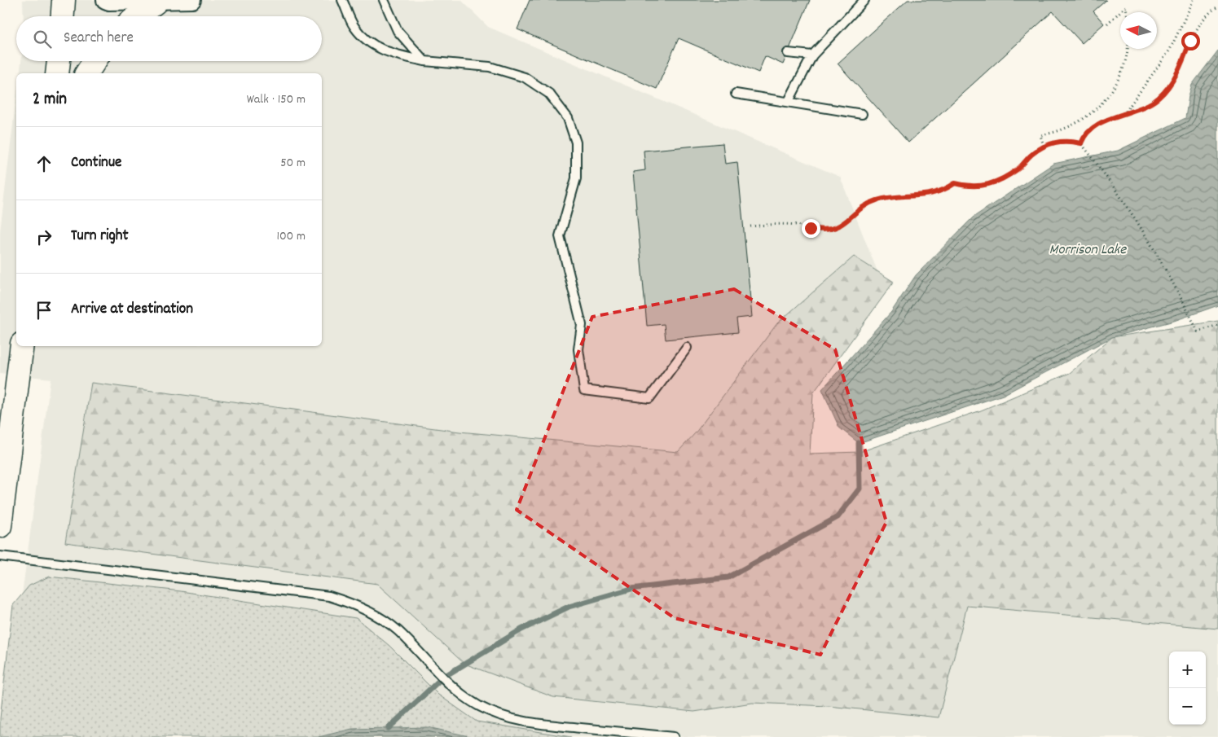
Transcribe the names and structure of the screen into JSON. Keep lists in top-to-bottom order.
{
  "water": ["Morrison Lake"],
  "north": "left",
  "page": {
    "search": "Search here",
    "heading": ["2 min", "Walk · 150 m"],
    "list": [
      ["Continue", "50 m"],
      ["Turn right", "100 m"],
      "Arrive at destination"
    ],
    "map_buttons": ["+", "−"]
  }
}
